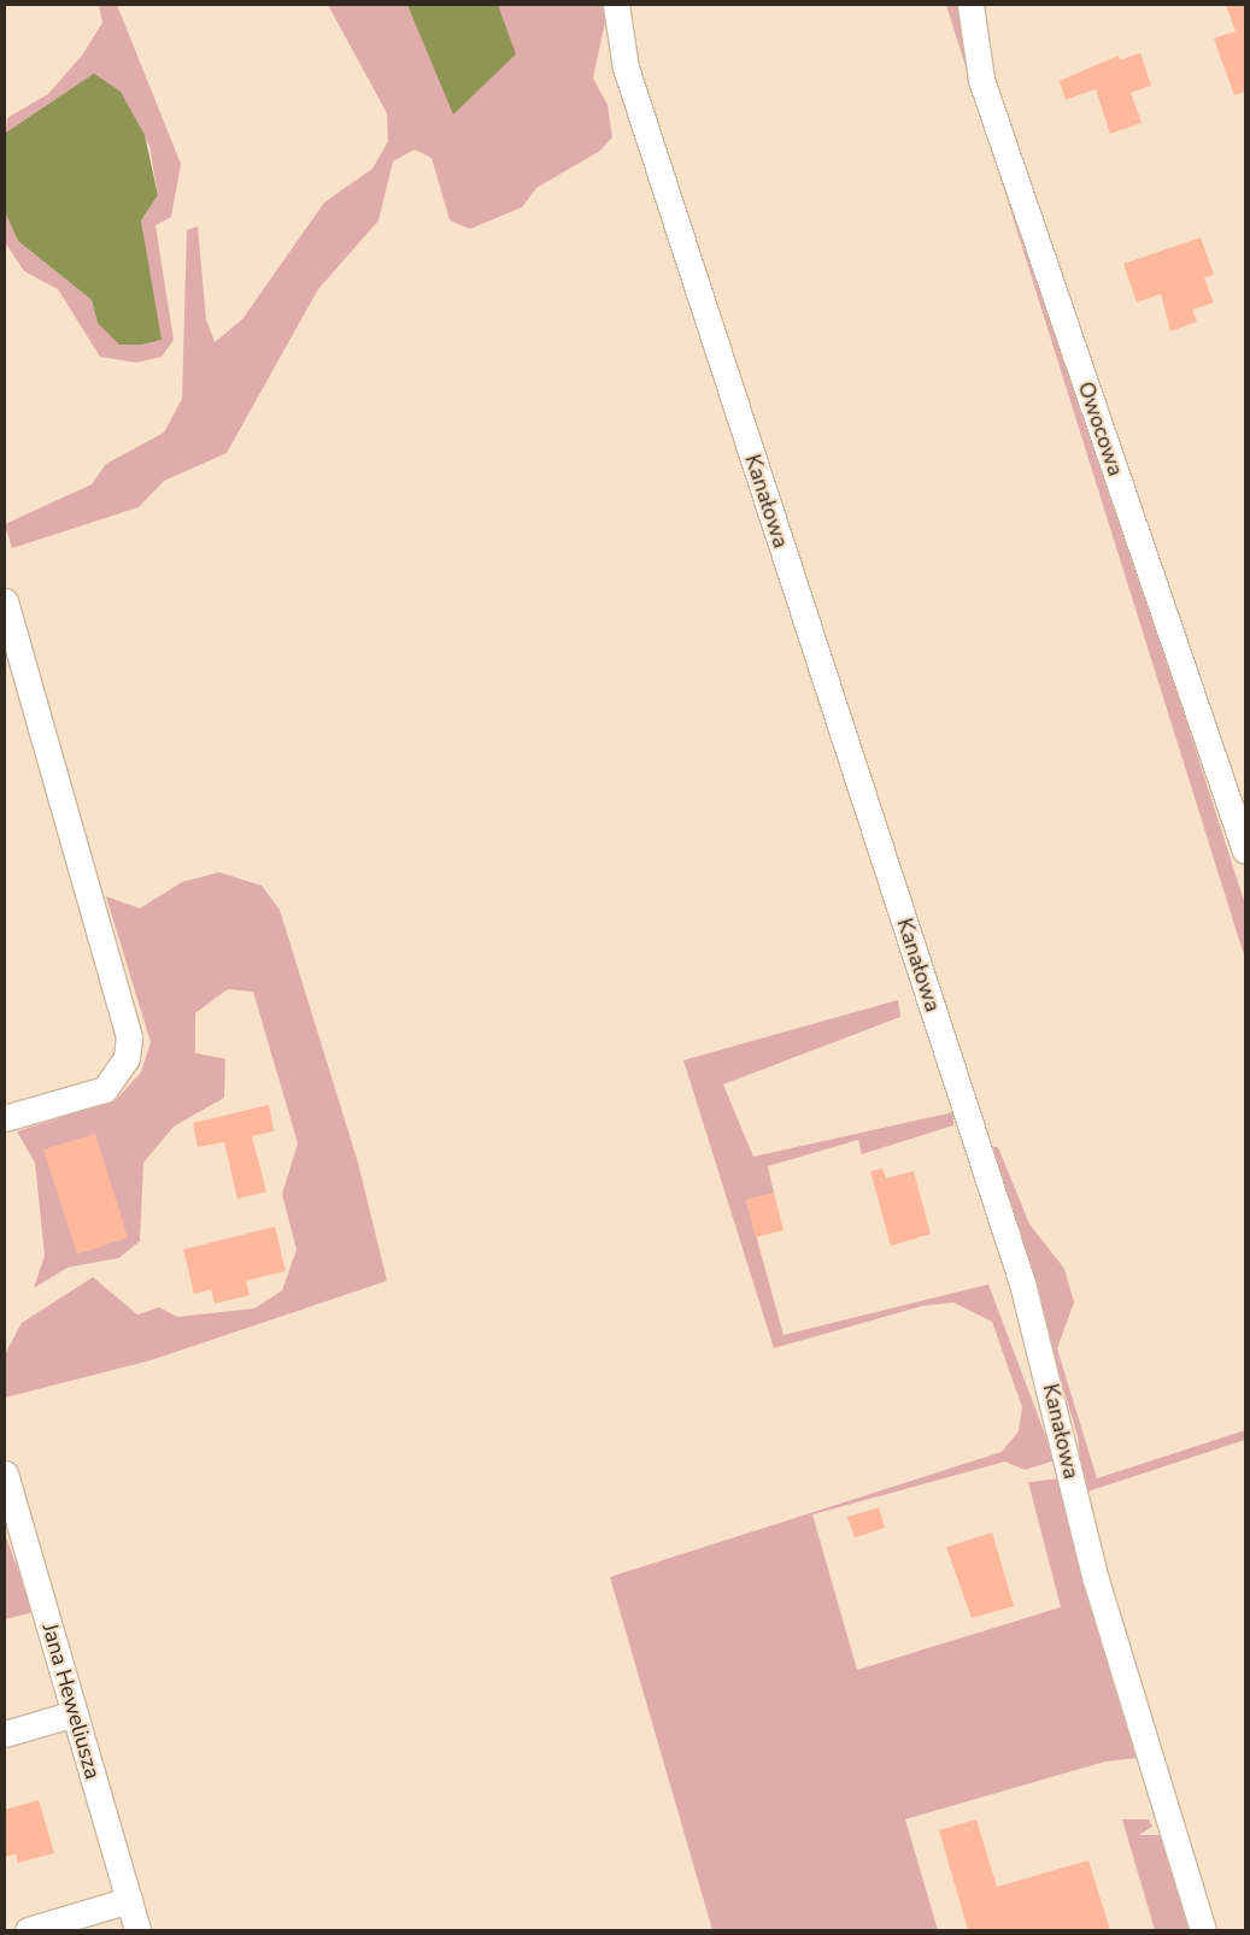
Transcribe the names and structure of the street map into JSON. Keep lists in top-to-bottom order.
{
  "streets": {
    "street": ["Owocowa", "Kanałowa", "Jana Heweliusza"]
  }
}
